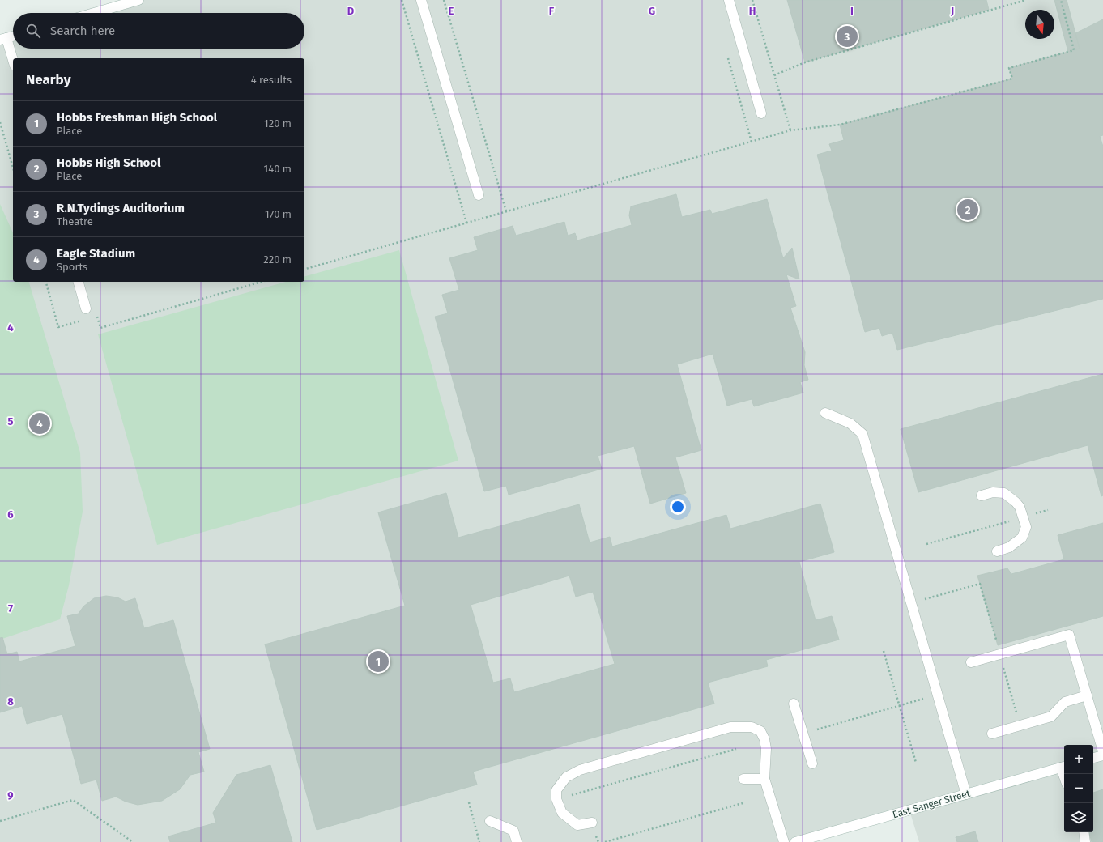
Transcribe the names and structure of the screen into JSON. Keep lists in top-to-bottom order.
{
  "streets": {
    "main road": ["East Sanger Street"]
  },
  "north": "bottom",
  "page": {
    "search": "Search here",
    "pins": [
      "3",
      "2",
      "4",
      "1"
    ],
    "heading": ["Nearby", "4 results"],
    "list": [
      {
        "mark": "1",
        "name": "Hobbs Freshman High School",
        "note": "Place",
        "value": "120 m"
      },
      {
        "mark": "2",
        "name": "Hobbs High School",
        "note": "Place",
        "value": "140 m"
      },
      {
        "mark": "3",
        "name": "R.N.Tydings Auditorium",
        "note": "Theatre",
        "value": "170 m"
      },
      {
        "mark": "4",
        "name": "Eagle Stadium",
        "note": "Sports",
        "value": "220 m"
      }
    ],
    "map_buttons": ["+", "−"]
  },
  "grid": {
    "columns": [
      "D",
      "E",
      "F",
      "G",
      "H",
      "I",
      "J"
    ],
    "rows": [
      "4",
      "5",
      "6",
      "7",
      "8",
      "9"
    ]
  }
}
